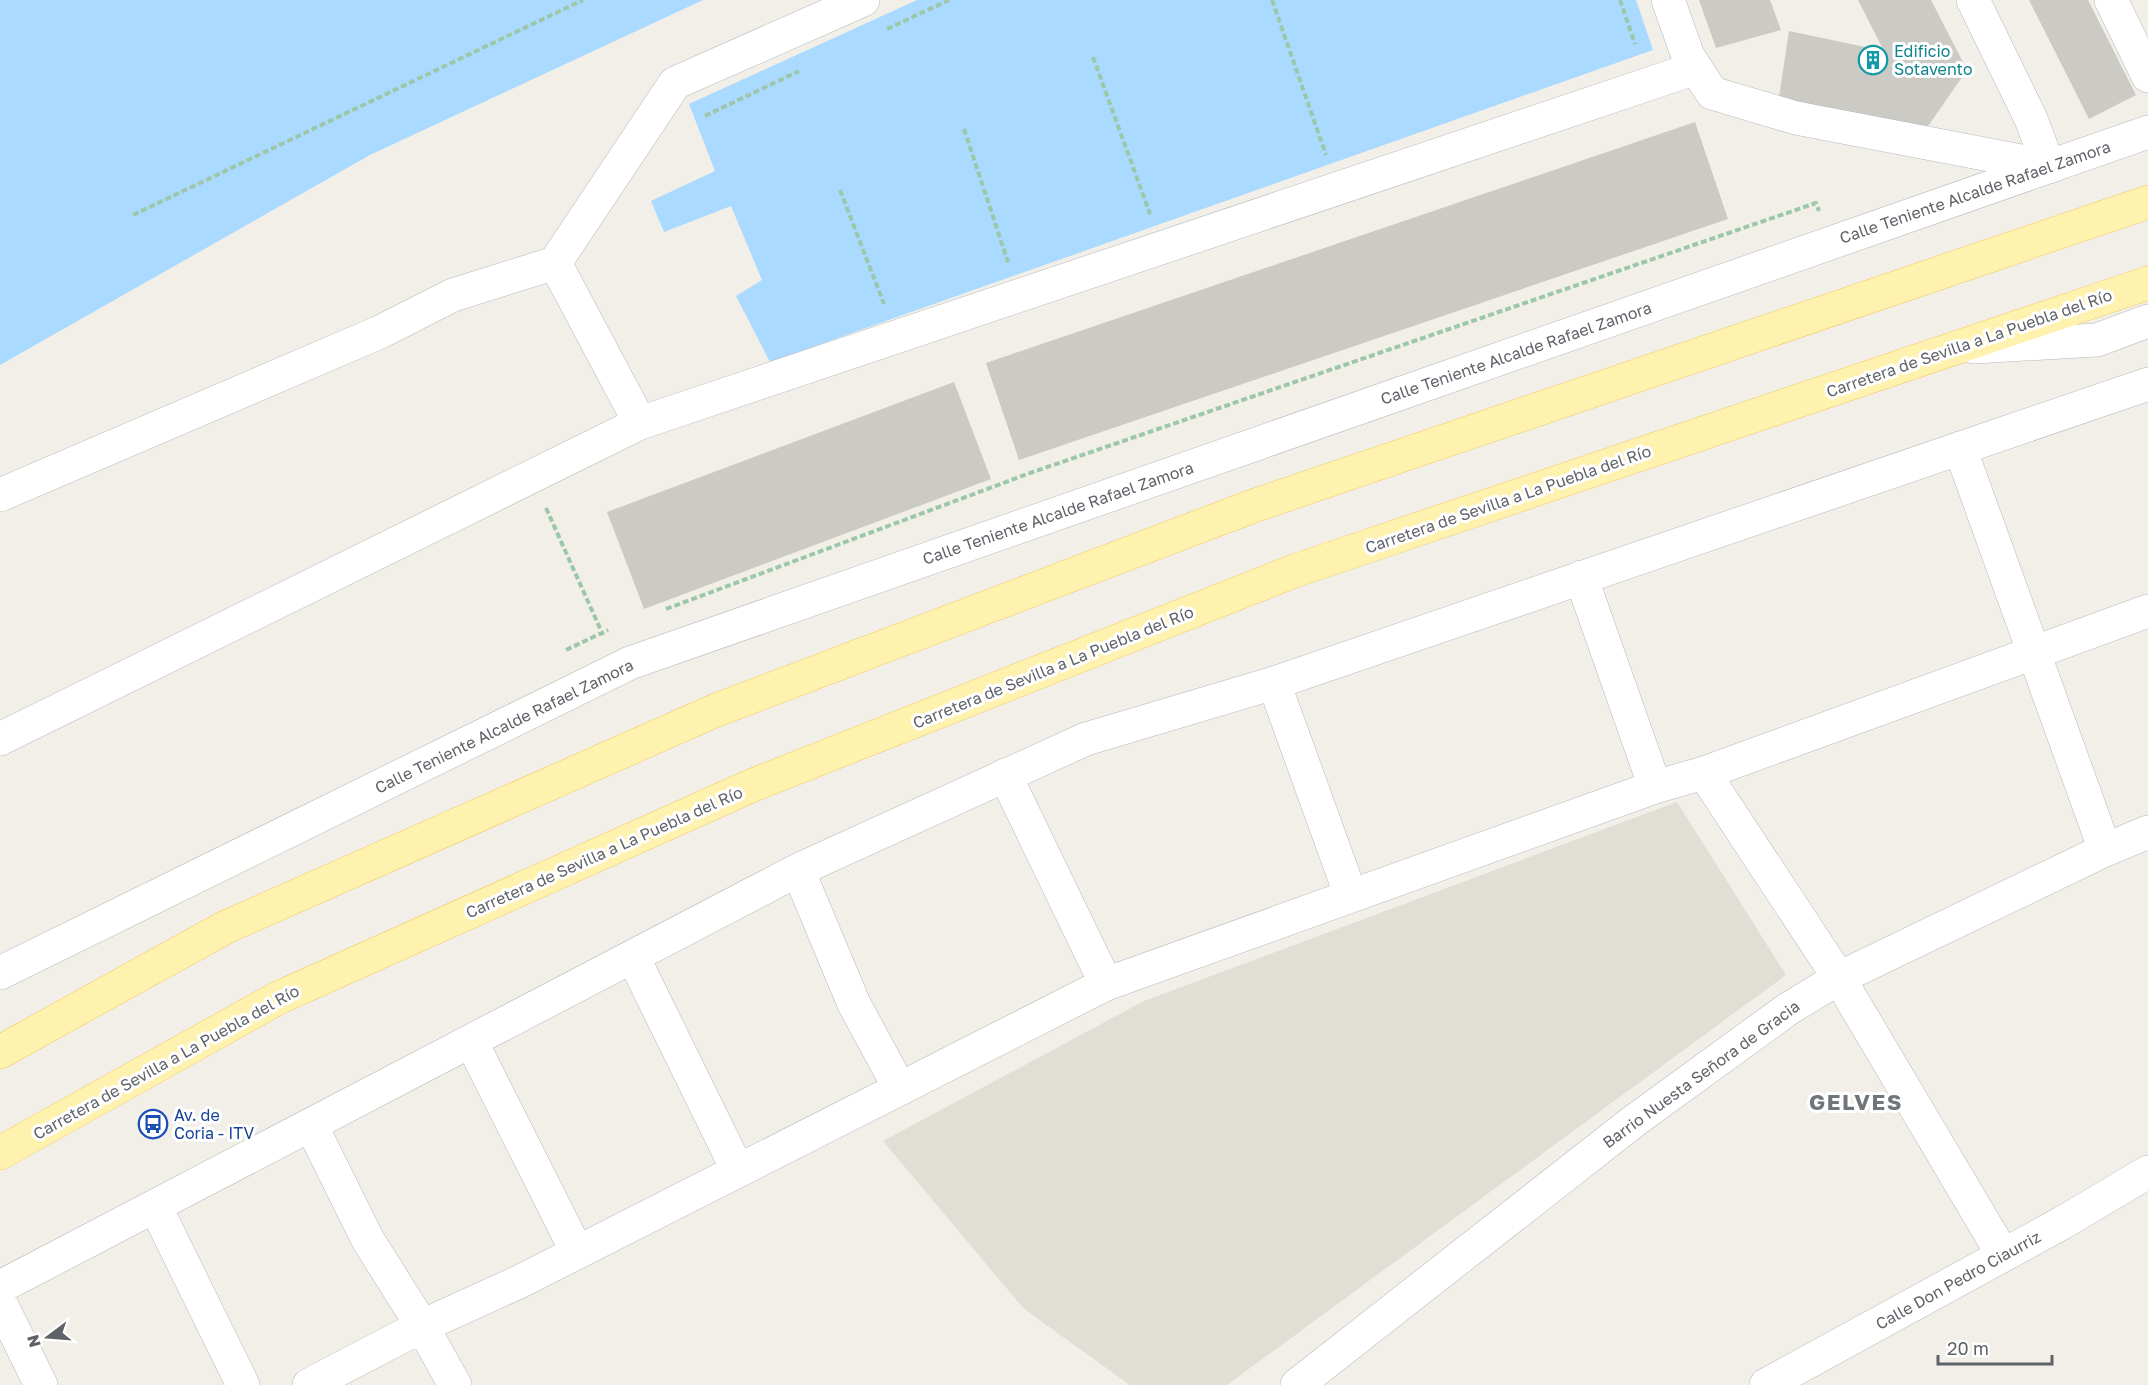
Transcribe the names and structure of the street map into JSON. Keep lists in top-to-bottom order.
{
  "streets": {
    "main road": ["Carretera de Sevilla a La Puebla del Río"],
    "street": ["Calle Teniente Alcalde Rafael Zamora", "Barrio Nuesta Señora de Gracia", "Calle Don Pedro Ciaurriz"]
  },
  "districts": ["GELVES"],
  "places": {
    "building": ["Edificio Sotavento"],
    "bus stop": ["Av. de Coria - ITV"]
  },
  "scale_bar": "20 m",
  "north": "left"
}
